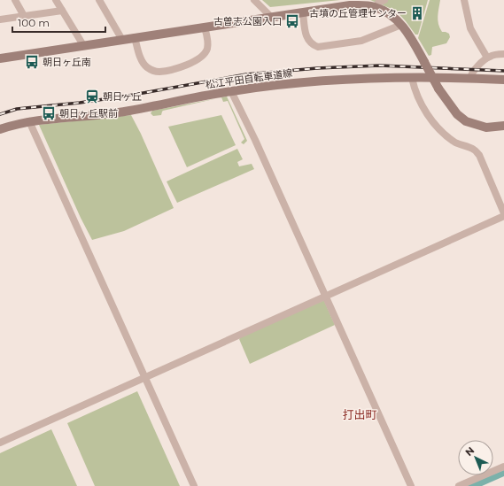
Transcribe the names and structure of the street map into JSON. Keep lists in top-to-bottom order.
{
  "streets": {
    "street": ["松江平田自転車道線"]
  },
  "districts": ["打出町"],
  "places": {
    "building": ["古墳の丘管理センター"],
    "bus stop": ["古曽志公園入口", "朝日ヶ丘南", "朝日ヶ丘駅前"],
    "station": ["朝日ヶ丘"]
  },
  "scale_bar": "100 m",
  "north": "top left"
}
